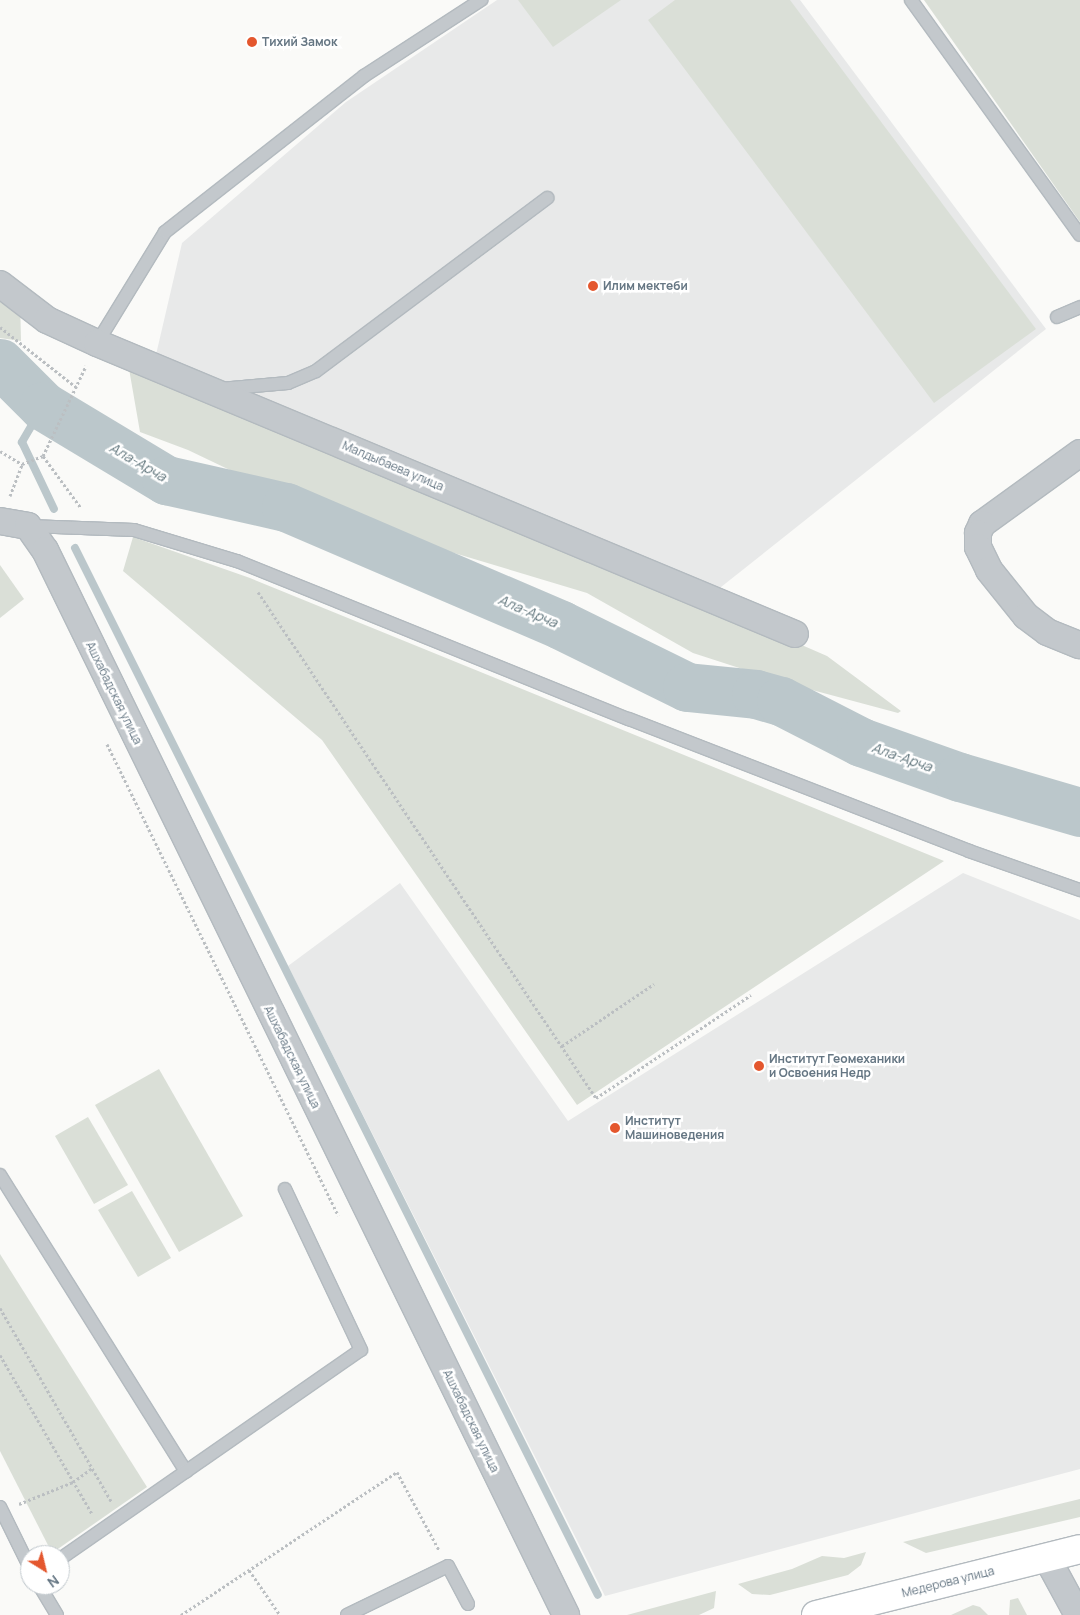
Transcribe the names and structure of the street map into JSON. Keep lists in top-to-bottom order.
{
  "streets": {
    "main road": ["Медерова улица"],
    "street": ["Малдыбаева улица", "Ашхабадская улица"]
  },
  "water": ["Ала-Арча"],
  "places": [
    "Тихий Замок",
    "Илим мектеби",
    "Институт Геомеханики и Освоения Недр",
    "Институт Машиноведения"
  ],
  "north": "bottom right"
}
